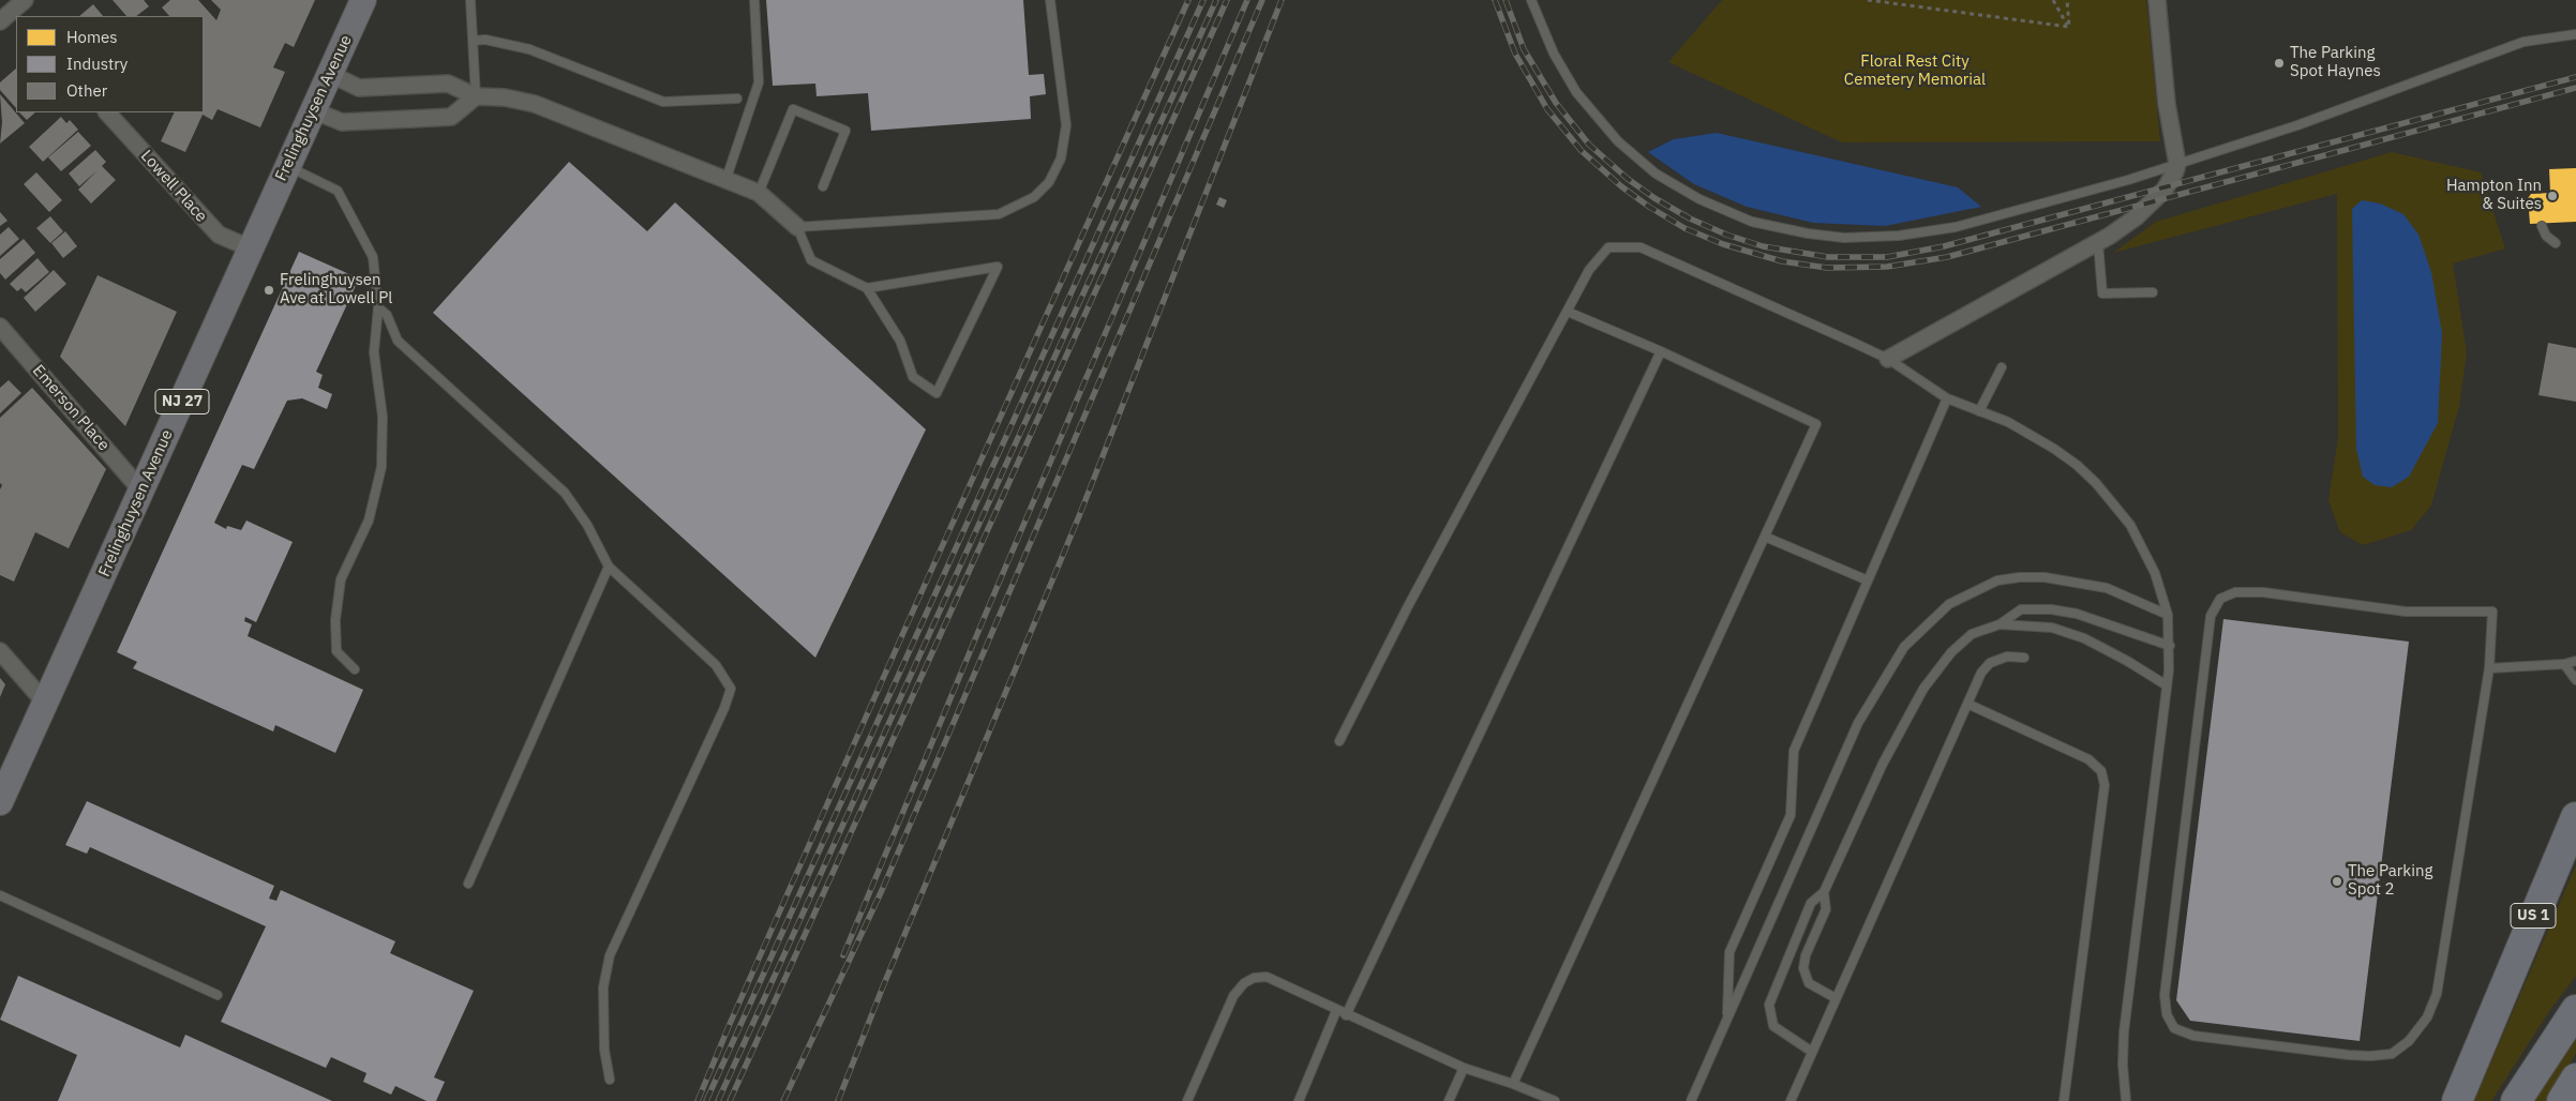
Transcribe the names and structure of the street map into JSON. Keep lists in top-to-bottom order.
{
  "streets": {
    "highway": ["US 1"],
    "main road": ["Frelinghuysen Avenue", "NJ 27"],
    "street": ["Lowell Place", "Emerson Place"]
  },
  "crossings": [
    ["Frelinghuysen Avenue", "Lowell Place"],
    ["Frelinghuysen Avenue", "Emerson Place"]
  ],
  "parks": ["Floral Rest City Cemetery Memorial"],
  "places": [
    "The Parking Spot Haynes",
    "Hampton Inn & Suites",
    "Frelinghuysen Ave at Lowell Pl",
    "The Parking Spot 2"
  ],
  "legend": ["Homes", "Industry", "Other"]
}
